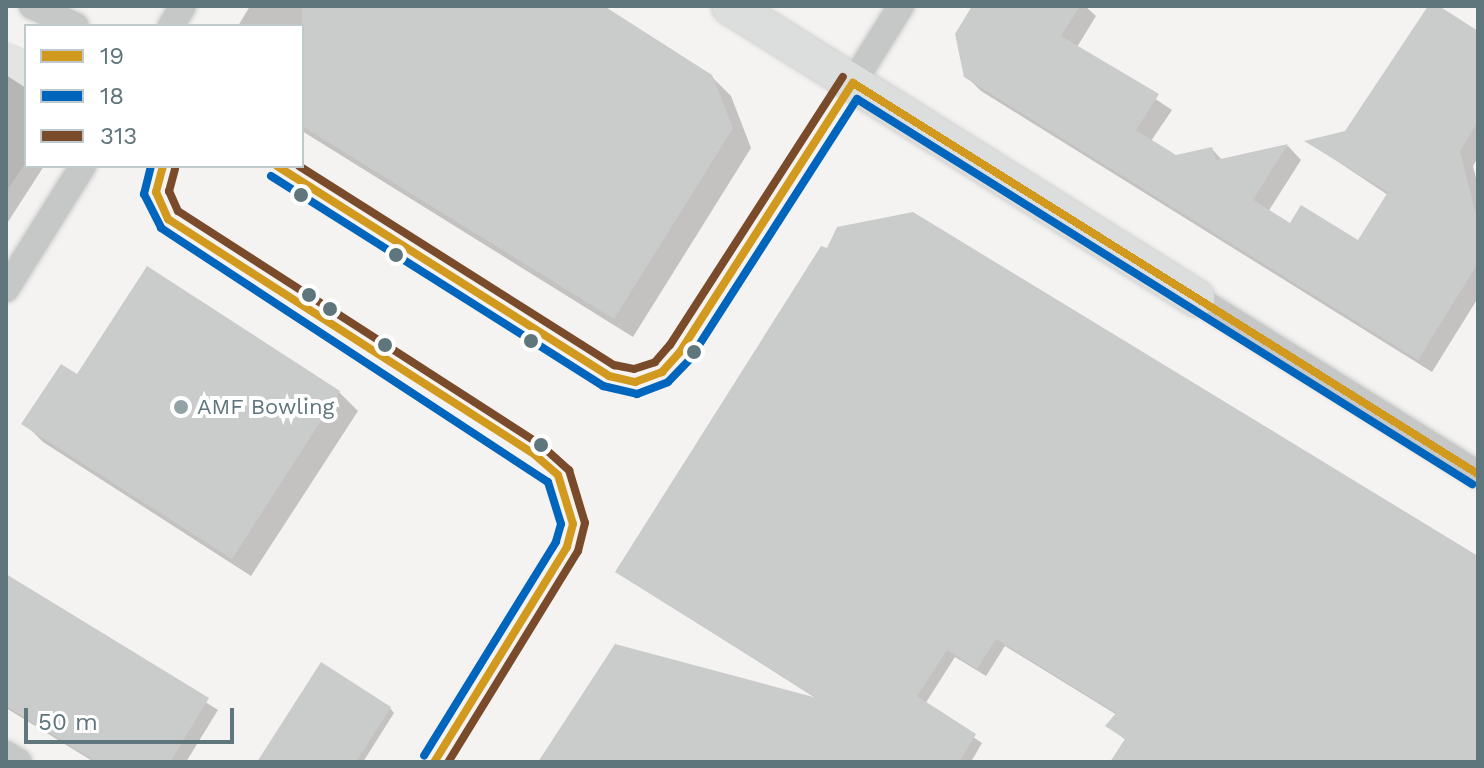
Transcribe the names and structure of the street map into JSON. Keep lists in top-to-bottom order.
{
  "places": ["AMF Bowling"],
  "lines": ["transit line 313", "transit line 19", "transit line 18"],
  "legend": ["19", "18", "313"],
  "scale_bar": "50 m"
}
